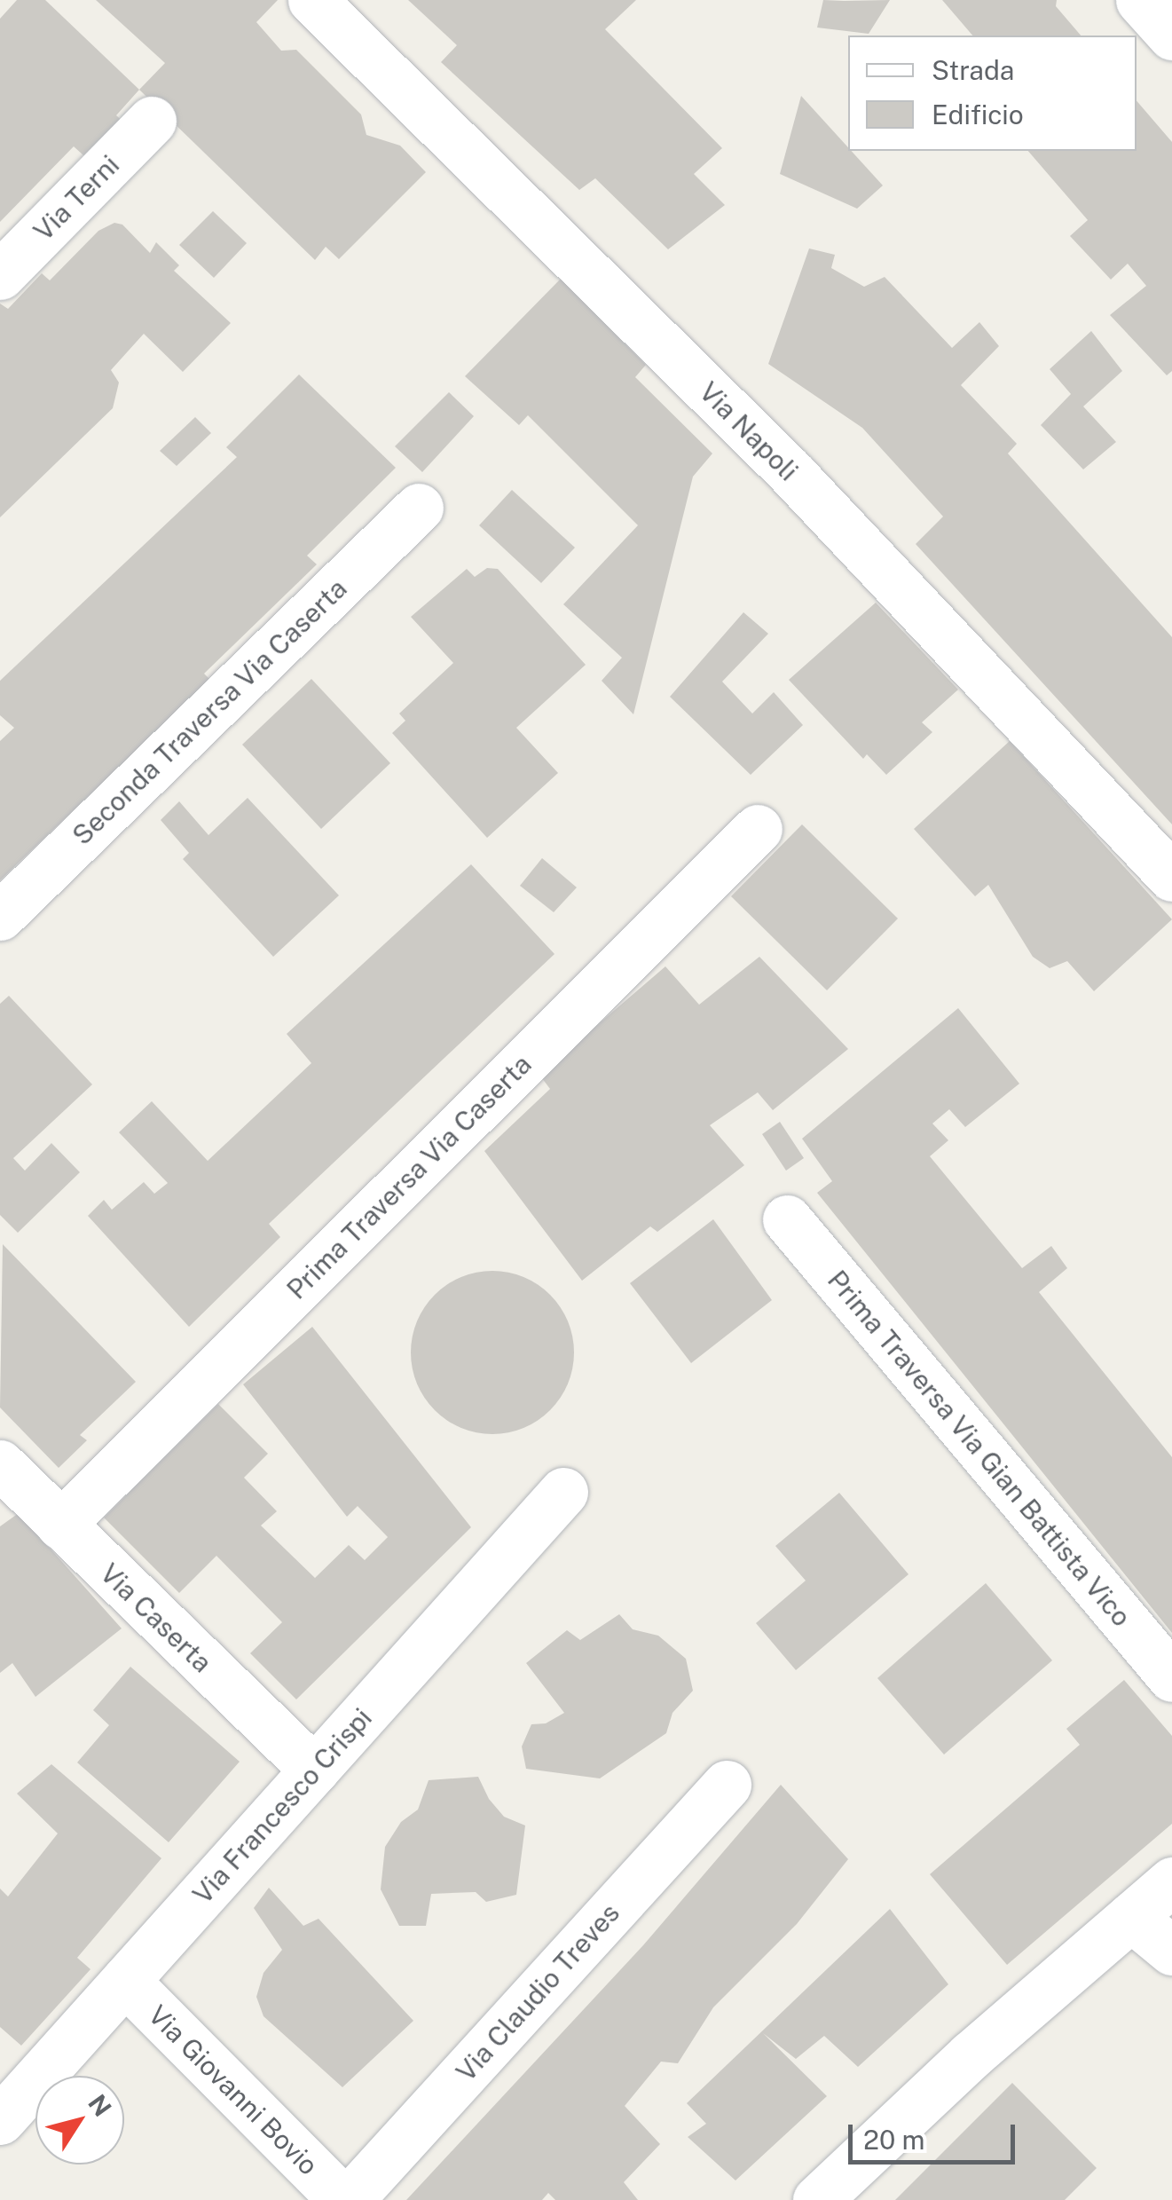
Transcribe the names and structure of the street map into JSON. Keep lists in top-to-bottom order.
{
  "streets": {
    "street": [
      "Via Terni",
      "Via Napoli",
      "Seconda Traversa Via Caserta",
      "Prima Traversa Via Caserta",
      "Prima Traversa Via Gian Battista Vico",
      "Via Caserta",
      "Via Francesco Crispi",
      "Via Claudio Treves",
      "Via Giovanni Bovio"
    ]
  },
  "crossings": [
    ["Prima Traversa Via Caserta", "Via Caserta"],
    ["Via Caserta", "Via Francesco Crispi"],
    ["Via Francesco Crispi", "Via Giovanni Bovio"],
    ["Via Claudio Treves", "Via Giovanni Bovio"]
  ],
  "legend": ["Strada", "Edificio"],
  "scale_bar": "20 m",
  "north": "top right"
}
